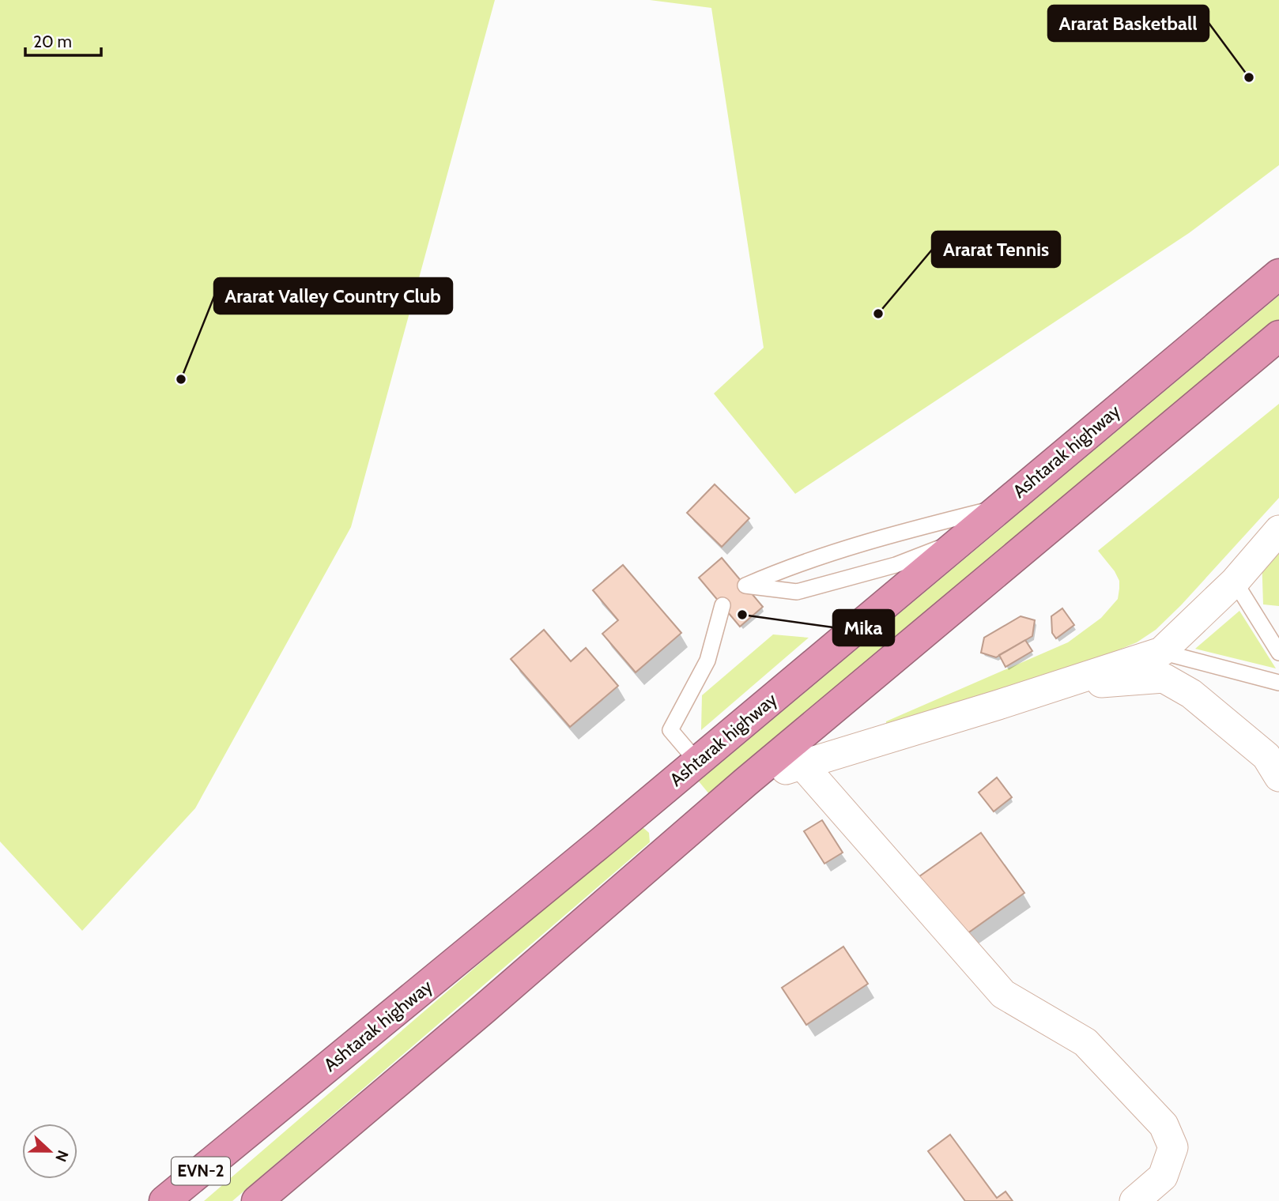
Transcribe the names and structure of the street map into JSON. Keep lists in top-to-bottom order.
{
  "streets": {
    "highway": ["Ashtarak highway", "EVN-2"]
  },
  "places": [
    "Ararat Basketball",
    "Ararat Tennis",
    "Ararat Valley Country Club",
    "Mika"
  ],
  "scale_bar": "20 m",
  "north": "right"
}
